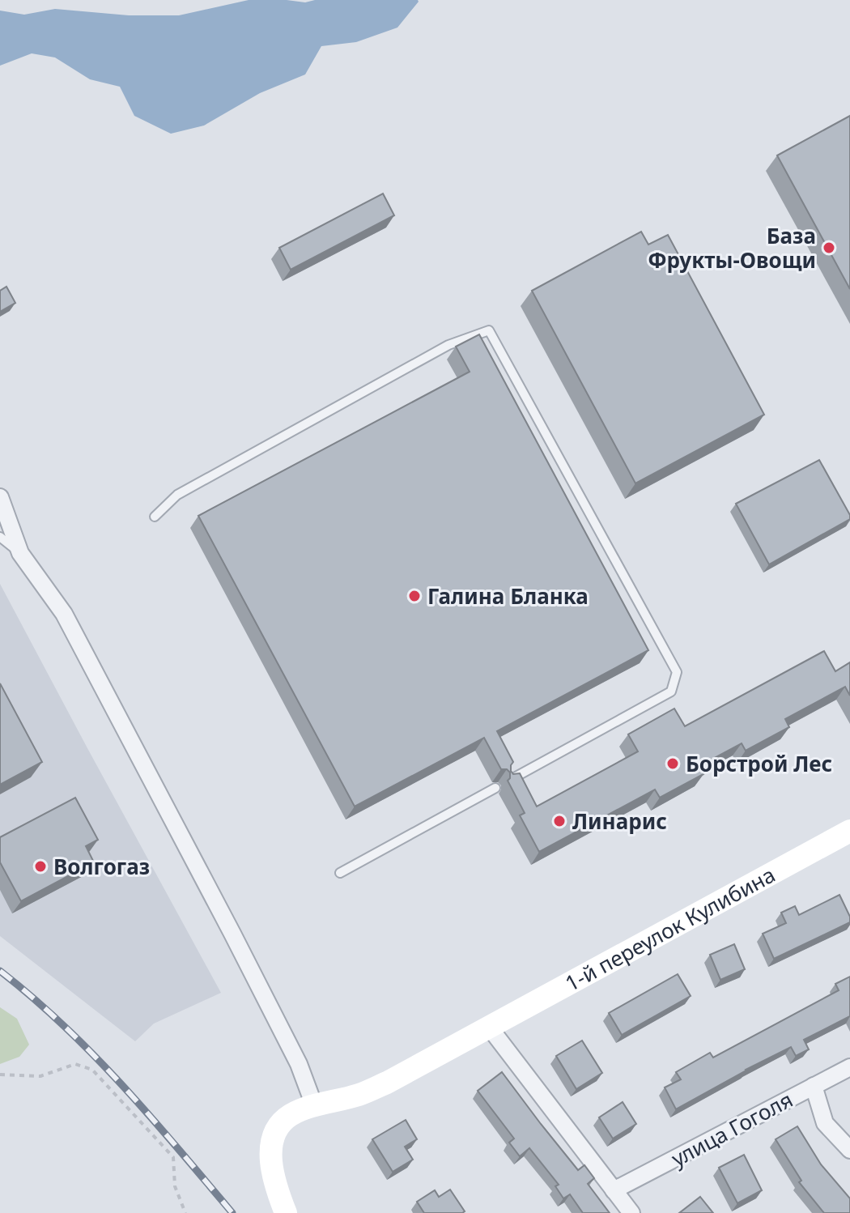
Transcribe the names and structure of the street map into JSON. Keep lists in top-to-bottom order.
{
  "streets": {
    "street": ["1-й переулок Кулибина", "улица Гоголя"]
  },
  "places": [
    "База Фрукты-Овощи",
    "Галина Бланка",
    "Борстрой Лес",
    "Линарис",
    "Волгогаз"
  ]
}
